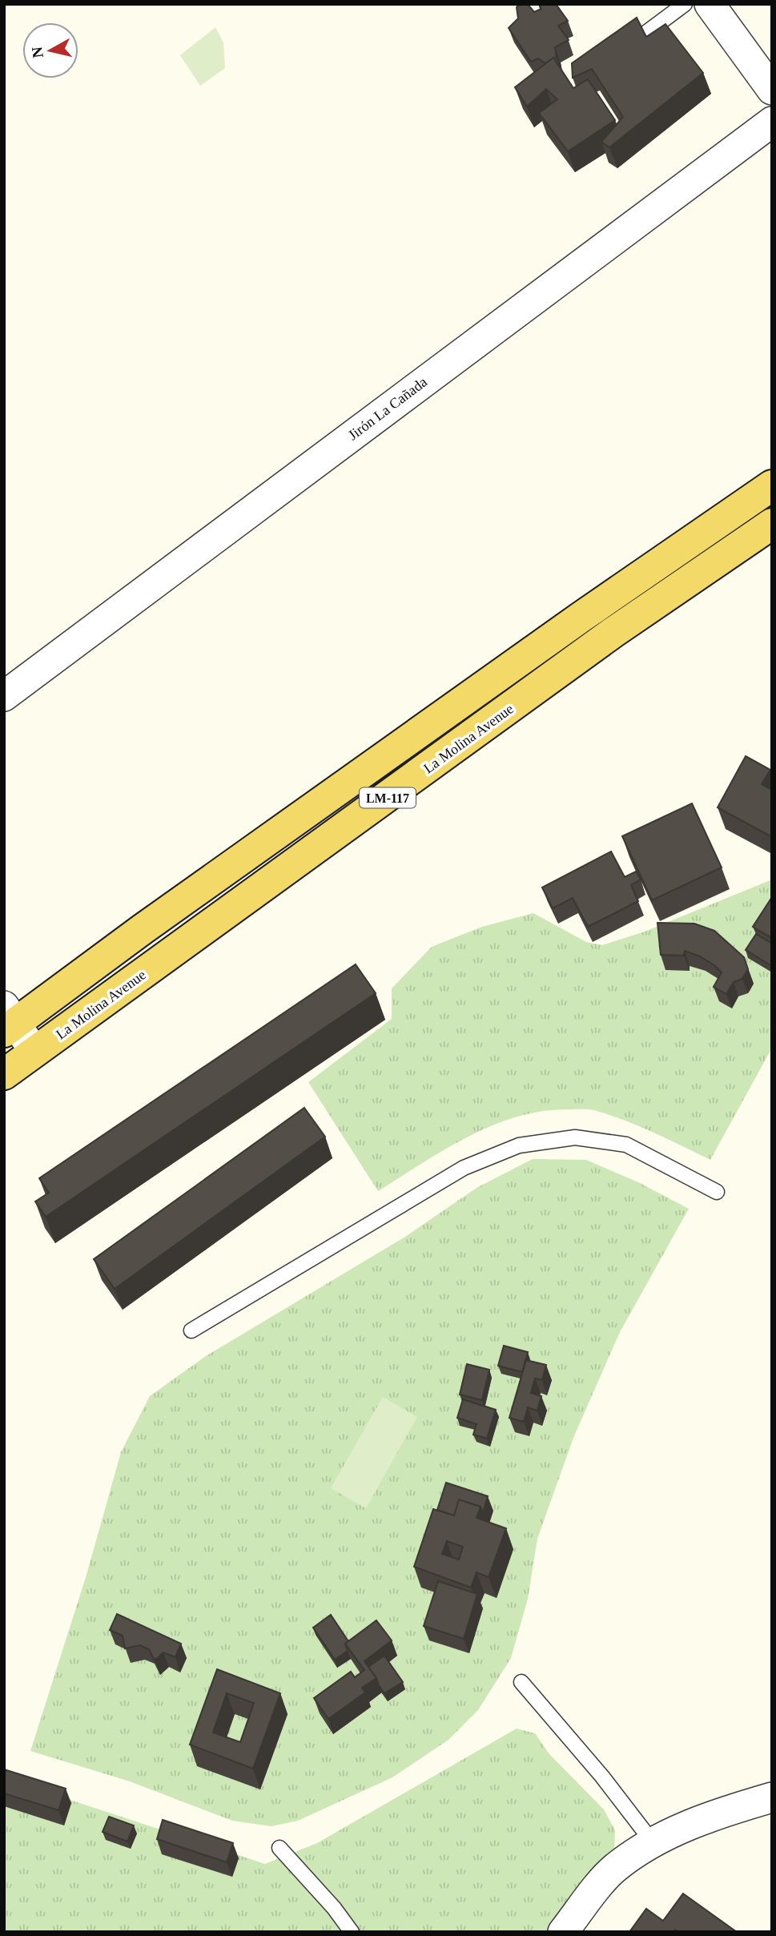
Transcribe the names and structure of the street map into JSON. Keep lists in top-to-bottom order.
{
  "streets": {
    "main road": ["La Molina Avenue", "LM-117"],
    "street": ["Jirón La Cañada"]
  },
  "north": "left"
}
